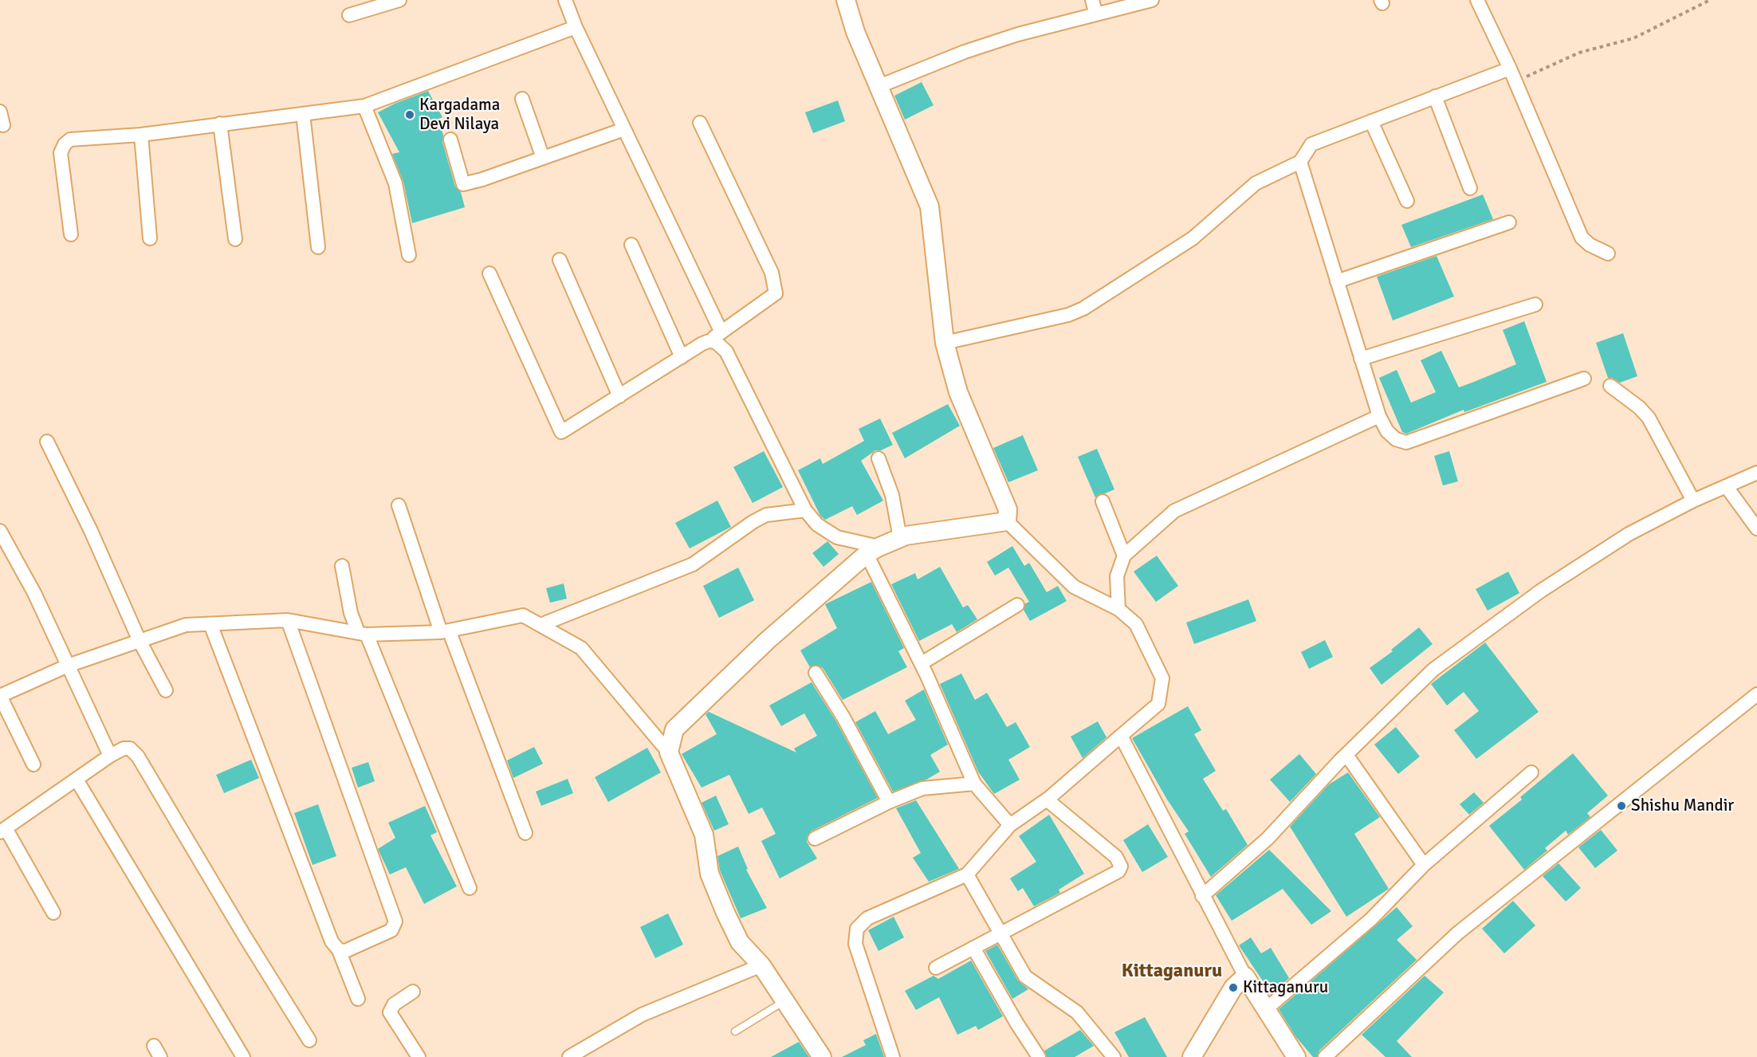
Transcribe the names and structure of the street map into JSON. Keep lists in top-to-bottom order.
{
  "districts": ["Kittaganuru"],
  "places": ["Kargadama Devi Nilaya", "Shishu Mandir", "Kittaganuru"]
}
